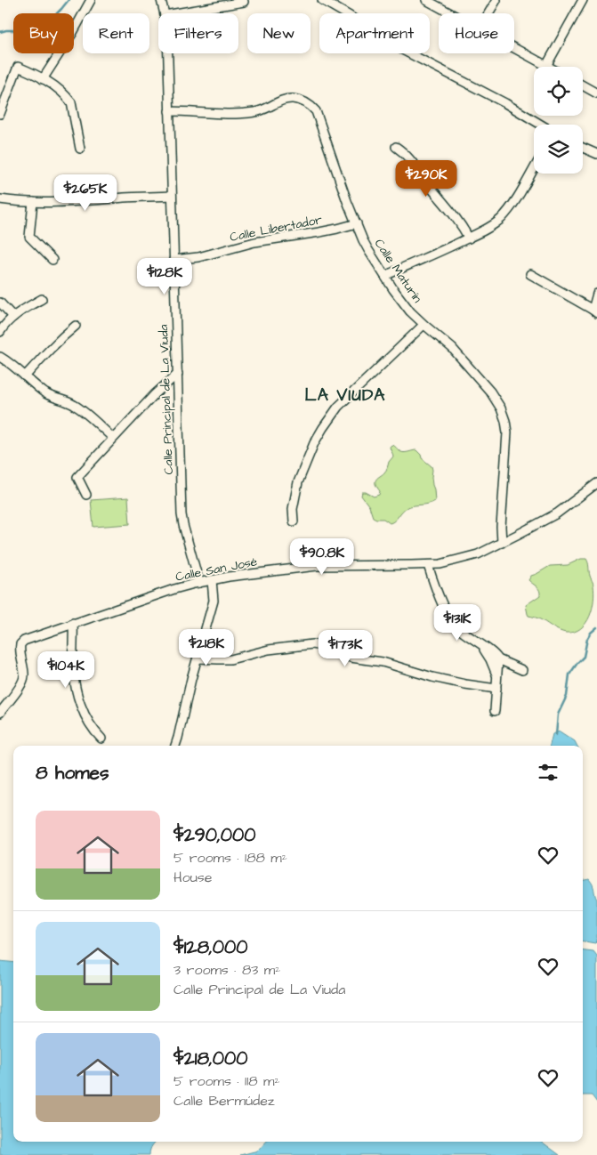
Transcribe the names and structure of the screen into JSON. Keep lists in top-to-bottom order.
{
  "streets": {
    "street": [
      "Calle Libertador",
      "Calle Maturín",
      "Calle Principal de La Viuda",
      "Calle San José"
    ]
  },
  "crossings": [
    ["Calle Libertador", "Calle Maturín"],
    ["Calle Libertador", "Calle Principal de La Viuda"],
    ["Calle Maturín", "Calle Principal de La Viuda"],
    ["Calle Maturín", "Calle San José"],
    ["Calle Principal de La Viuda", "Calle San José"]
  ],
  "districts": ["LA VIUDA"],
  "page": {
    "chip": [
      "Buy",
      "Rent",
      "Filters",
      "New",
      "Apartment",
      "House"
    ],
    "price": [
      "$290K",
      "$265K",
      "$128K",
      "$90.8K",
      "$131K",
      "$218K",
      "$173K",
      "$104K"
    ],
    "heading": "8 homes",
    "list": [
      {
        "name": "$290,000",
        "note": "5 rooms · 188 m² · House"
      },
      {
        "name": "$128,000",
        "note": "3 rooms · 83 m² · Calle Principal de La Viuda"
      },
      {
        "name": "$218,000",
        "note": "5 rooms · 118 m² · Calle Bermúdez"
      }
    ]
  }
}
